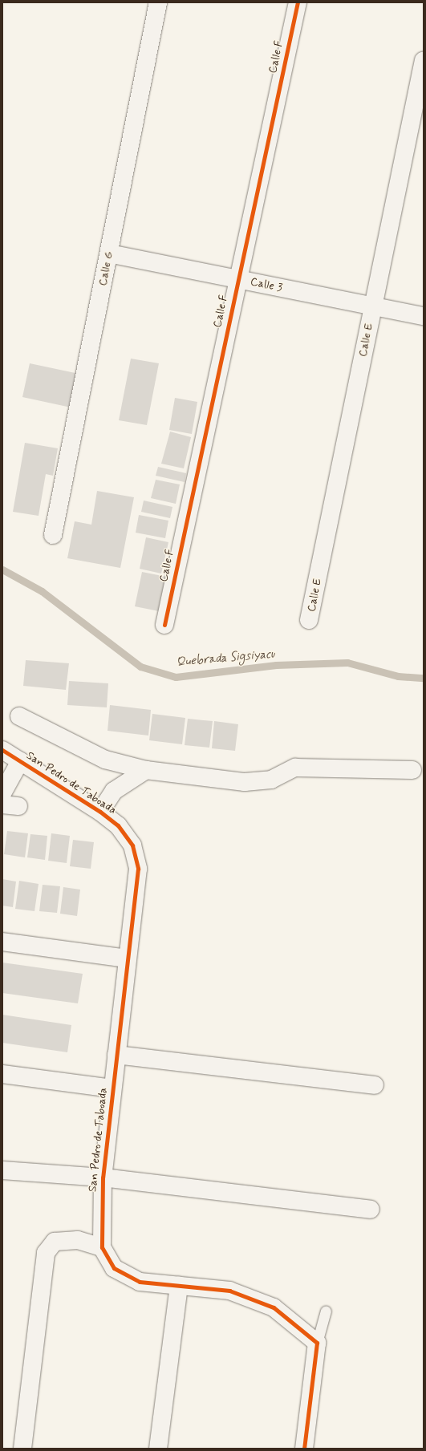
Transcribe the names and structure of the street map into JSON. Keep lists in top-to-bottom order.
{
  "streets": {
    "street": [
      "Calle F",
      "Calle G",
      "Calle 3",
      "Calle E",
      "San Pedro de Taboada"
    ]
  },
  "crossings": [
    ["Calle F", "Calle 3"],
    ["Calle G", "Calle 3"],
    ["Calle 3", "Calle E"]
  ],
  "water": ["Quebrada Sigsiyacu"]
}
